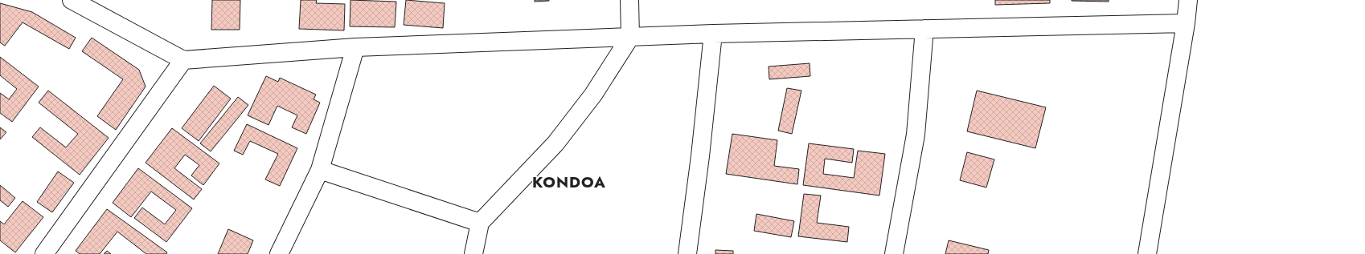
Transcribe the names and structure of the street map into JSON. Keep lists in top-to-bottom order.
{
  "districts": ["KONDOA"]
}
